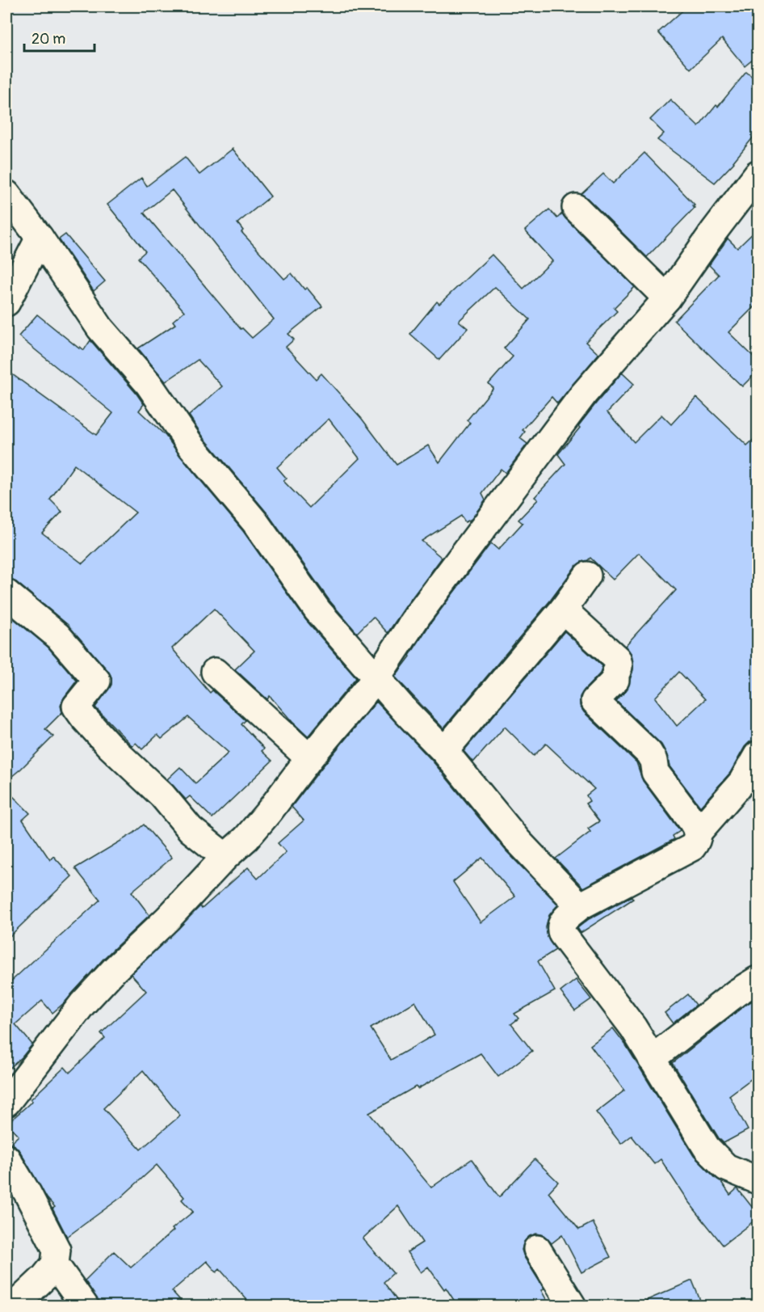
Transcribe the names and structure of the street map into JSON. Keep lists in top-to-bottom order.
{
  "scale_bar": "20 m"
}
